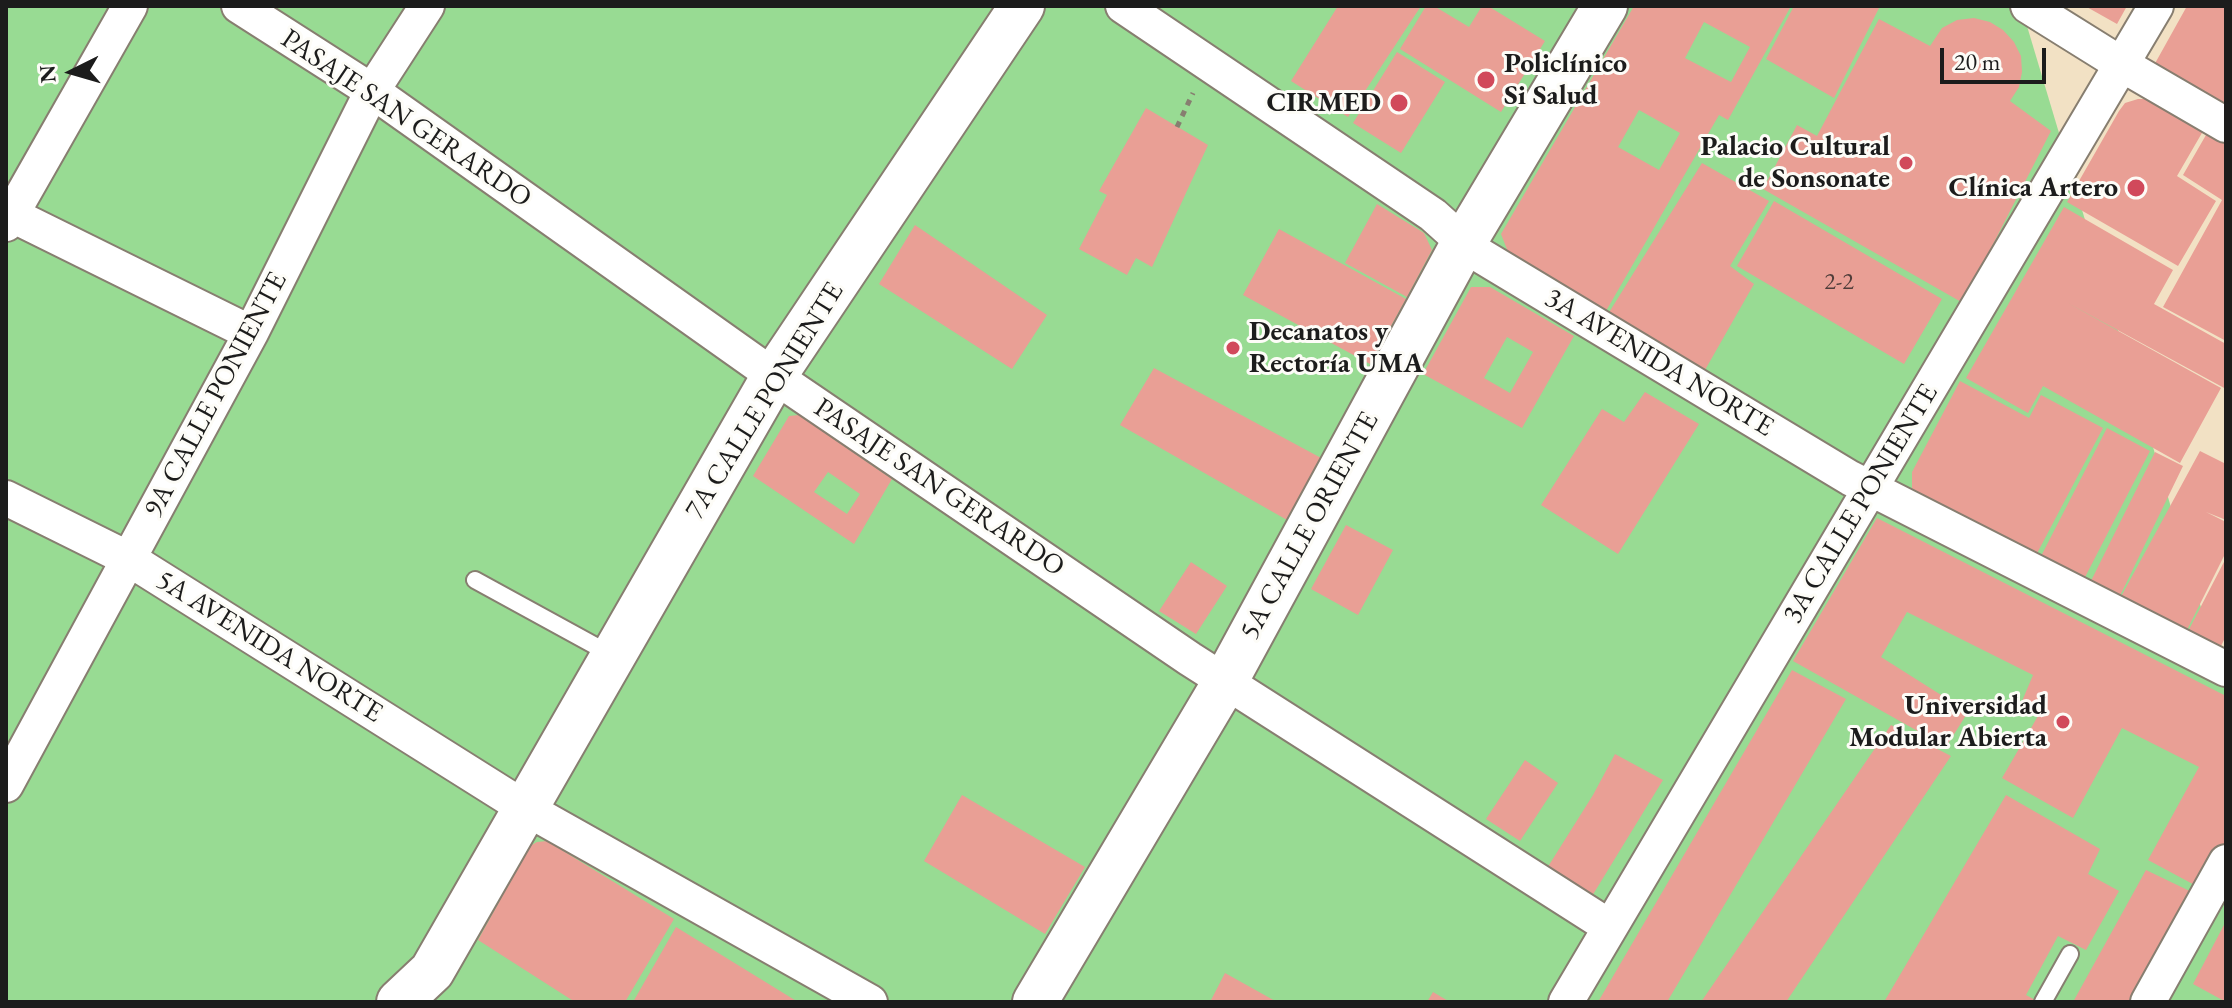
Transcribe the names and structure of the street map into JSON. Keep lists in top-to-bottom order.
{
  "streets": {
    "main road": ["7A CALLE PONIENTE", "5A CALLE ORIENTE"],
    "street": [
      "PASAJE SAN GERARDO",
      "3A AVENIDA NORTE",
      "9A CALLE PONIENTE",
      "3A CALLE PONIENTE",
      "5A AVENIDA NORTE"
    ]
  },
  "crossings": [
    ["PASAJE SAN GERARDO", "9A CALLE PONIENTE"],
    ["PASAJE SAN GERARDO", "7A CALLE PONIENTE"],
    ["PASAJE SAN GERARDO", "3A CALLE PONIENTE"],
    ["PASAJE SAN GERARDO", "5A CALLE ORIENTE"],
    ["3A AVENIDA NORTE", "3A CALLE PONIENTE"],
    ["3A AVENIDA NORTE", "5A CALLE ORIENTE"],
    ["9A CALLE PONIENTE", "5A AVENIDA NORTE"],
    ["7A CALLE PONIENTE", "5A AVENIDA NORTE"]
  ],
  "places": [
    "Policlínico Si Salud",
    "CIRMED",
    "Palacio Cultural de Sonsonate",
    "Clínica Artero",
    "Decanatos y Rectoría UMA",
    "Universidad Modular Abierta"
  ],
  "house_numbers": ["2-2"],
  "scale_bar": "20 m",
  "north": "left"
}
